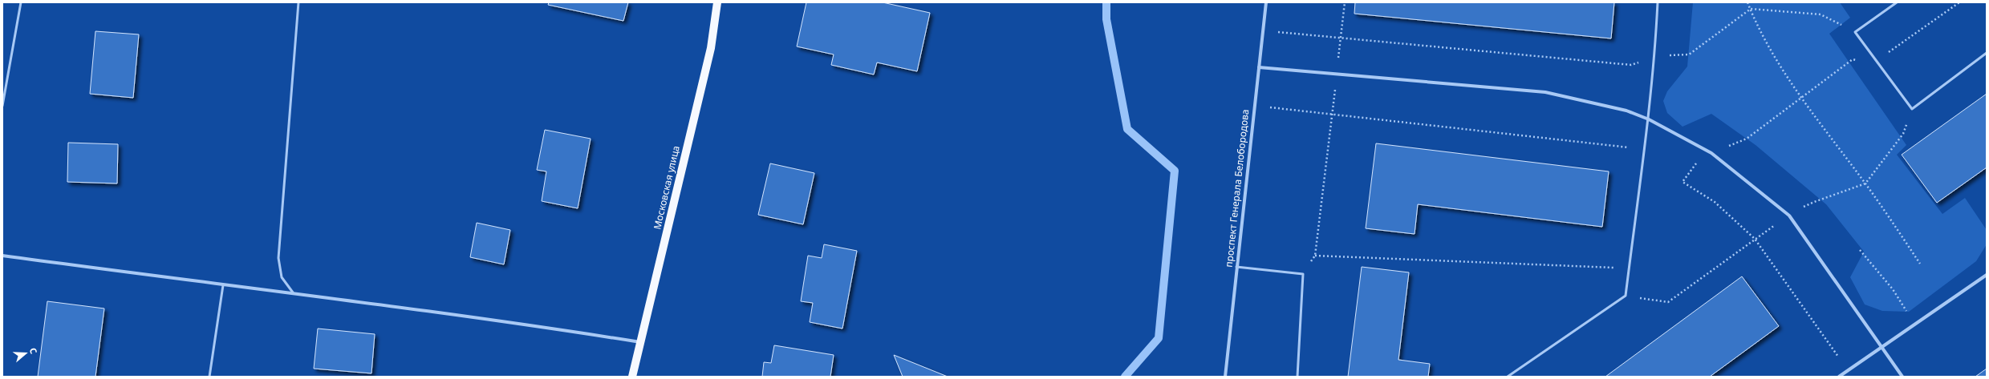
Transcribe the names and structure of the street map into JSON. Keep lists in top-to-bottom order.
{
  "streets": {
    "main road": ["Московская улица"],
    "street": ["проспект Генерала Белобородова"]
  },
  "north": "right"
}
